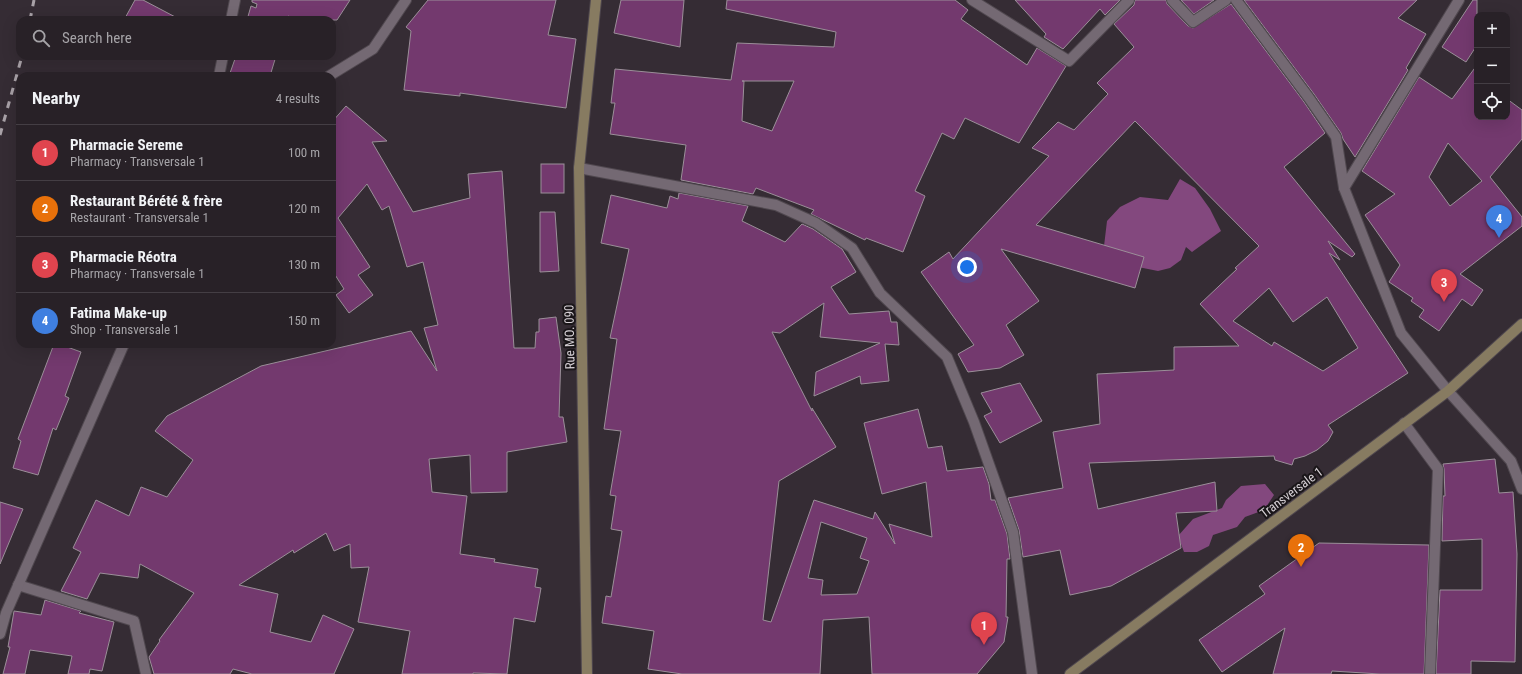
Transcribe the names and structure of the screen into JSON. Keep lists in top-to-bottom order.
{
  "streets": {
    "street": ["Rue MO. 090", "Transversale 1"]
  },
  "page": {
    "map_buttons": ["+", "−"],
    "search": "Search here",
    "heading": ["Nearby", "4 results"],
    "list": [
      {
        "mark": "1",
        "name": "Pharmacie Sereme",
        "note": "Pharmacy · Transversale 1",
        "value": "100 m"
      },
      {
        "mark": "2",
        "name": "Restaurant Bérété & frère",
        "note": "Restaurant · Transversale 1",
        "value": "120 m"
      },
      {
        "mark": "3",
        "name": "Pharmacie Réotra",
        "note": "Pharmacy · Transversale 1",
        "value": "130 m"
      },
      {
        "mark": "4",
        "name": "Fatima Make-up",
        "note": "Shop · Transversale 1",
        "value": "150 m"
      }
    ],
    "pins": [
      "4",
      "3",
      "2",
      "1"
    ]
  }
}
